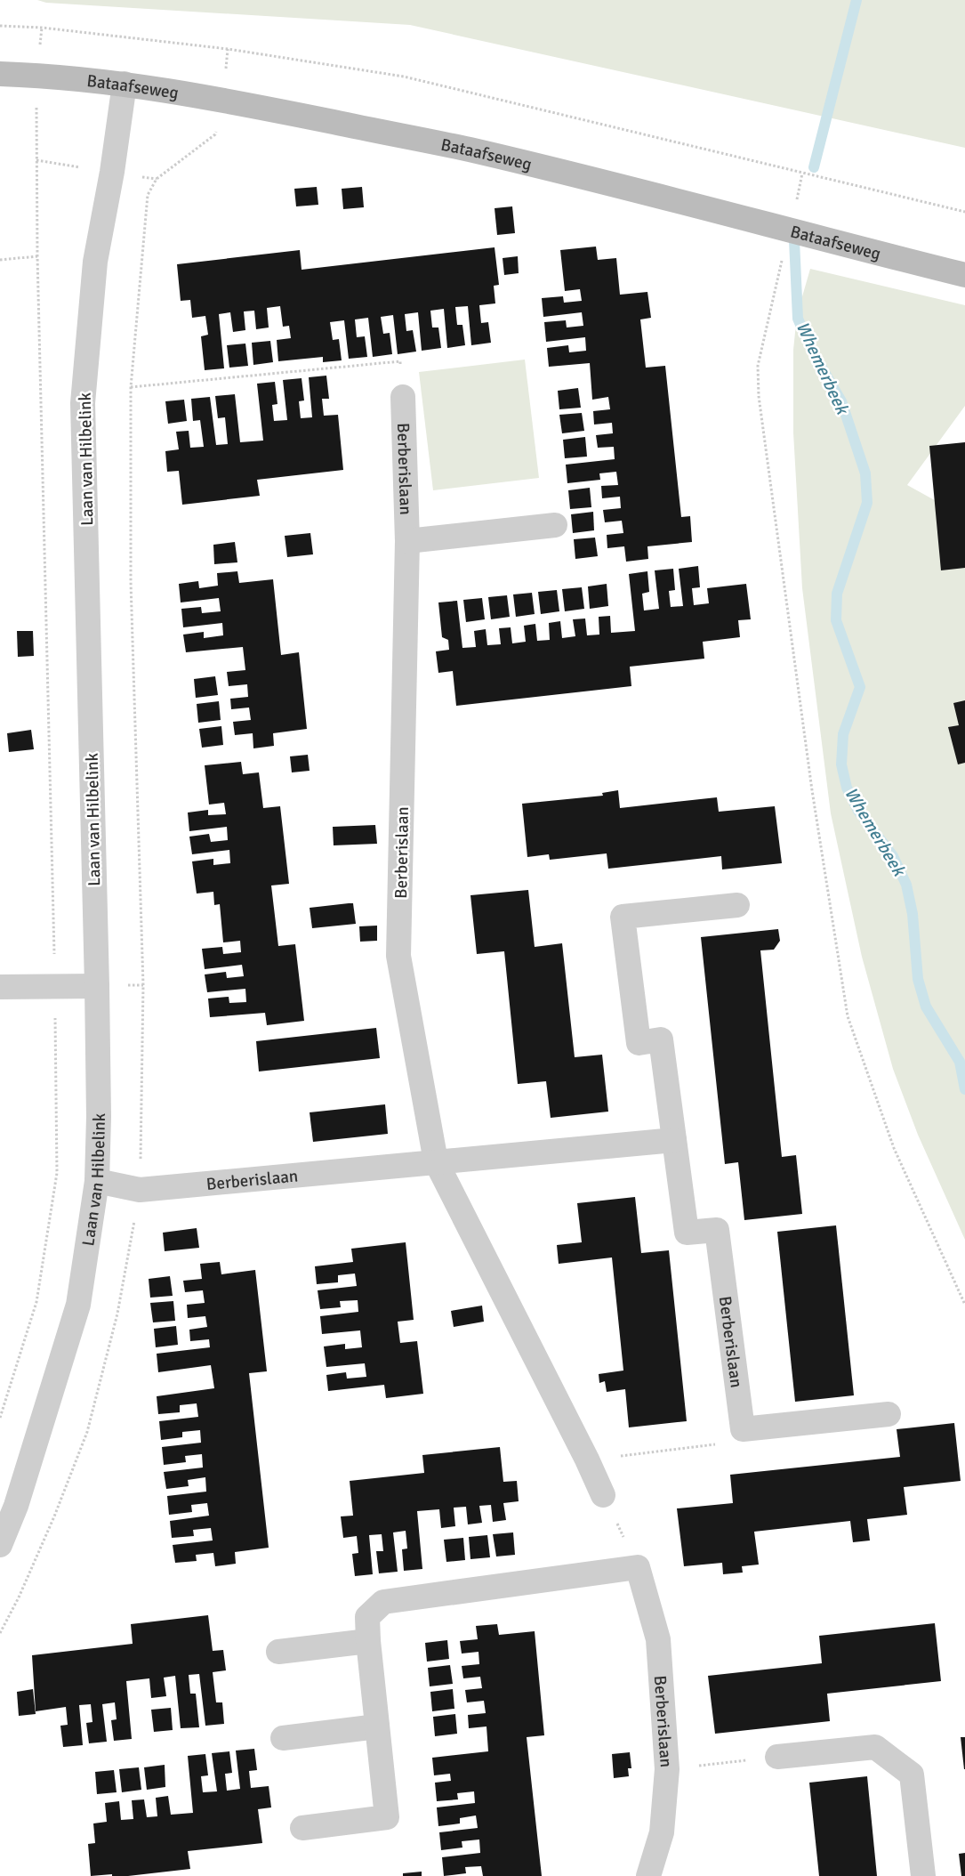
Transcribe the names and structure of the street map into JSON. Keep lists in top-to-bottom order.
{
  "streets": {
    "main road": ["Bataafseweg"],
    "street": ["Laan van Hilbelink", "Berberislaan"]
  },
  "crossings": [
    ["Bataafseweg", "Laan van Hilbelink"],
    ["Laan van Hilbelink", "Berberislaan"]
  ],
  "water": ["Whemerbeek"]
}
